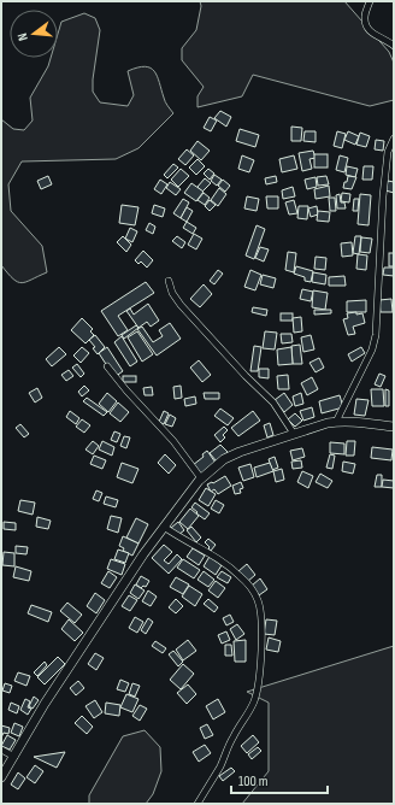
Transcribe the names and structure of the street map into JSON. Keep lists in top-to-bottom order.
{
  "scale_bar": "100 m",
  "north": "left"
}
